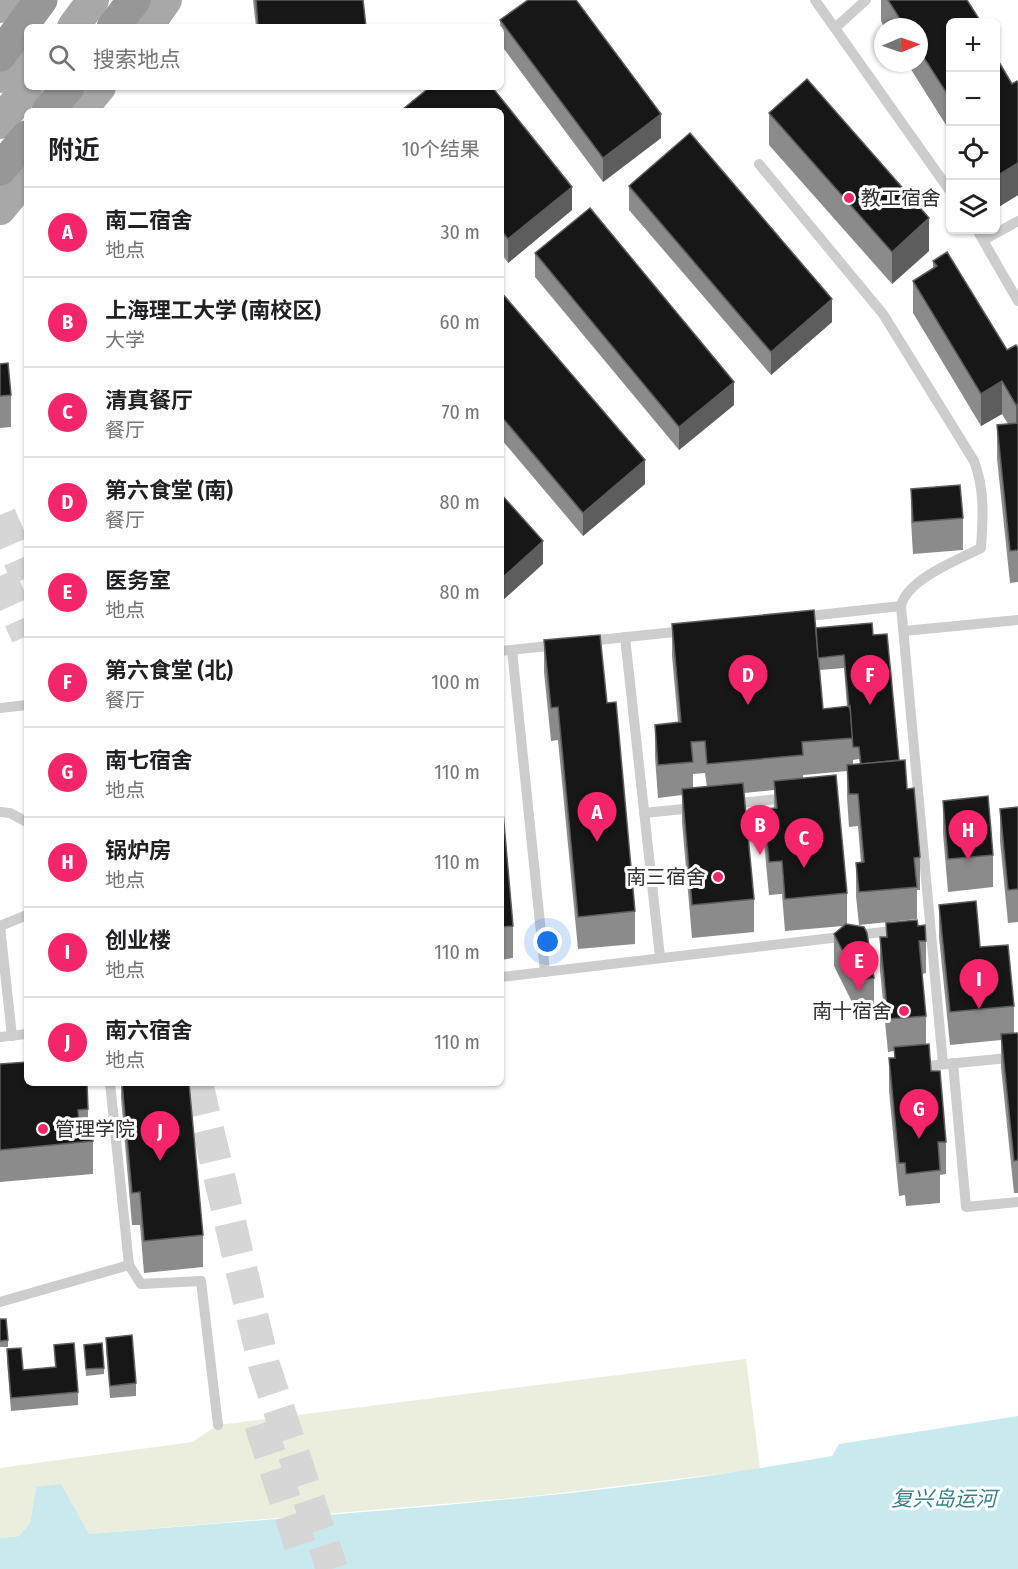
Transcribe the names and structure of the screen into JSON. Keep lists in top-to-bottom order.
{
  "water": ["复兴岛运河"],
  "places": [
    "教工宿舍",
    "南三宿舍",
    "南十宿舍",
    "管理学院"
  ],
  "north": "right",
  "page": {
    "map_buttons": ["+", "−"],
    "search": "搜索地点",
    "heading": ["附近", "10个结果"],
    "list": [
      {
        "mark": "A",
        "name": "南二宿舍",
        "note": "地点",
        "value": "30 m"
      },
      {
        "mark": "B",
        "name": "上海理工大学 (南校区)",
        "note": "大学",
        "value": "60 m"
      },
      {
        "mark": "C",
        "name": "清真餐厅",
        "note": "餐厅",
        "value": "70 m"
      },
      {
        "mark": "D",
        "name": "第六食堂 (南)",
        "note": "餐厅",
        "value": "80 m"
      },
      {
        "mark": "E",
        "name": "医务室",
        "note": "地点",
        "value": "80 m"
      },
      {
        "mark": "F",
        "name": "第六食堂 (北)",
        "note": "餐厅",
        "value": "100 m"
      },
      {
        "mark": "G",
        "name": "南七宿舍",
        "note": "地点",
        "value": "110 m"
      },
      {
        "mark": "H",
        "name": "锅炉房",
        "note": "地点",
        "value": "110 m"
      },
      {
        "mark": "I",
        "name": "创业楼",
        "note": "地点",
        "value": "110 m"
      },
      {
        "mark": "J",
        "name": "南六宿舍",
        "note": "地点",
        "value": "110 m"
      }
    ],
    "pins": [
      "D",
      "F",
      "A",
      "B",
      "H",
      "C",
      "E",
      "I",
      "G",
      "J"
    ]
  }
}
